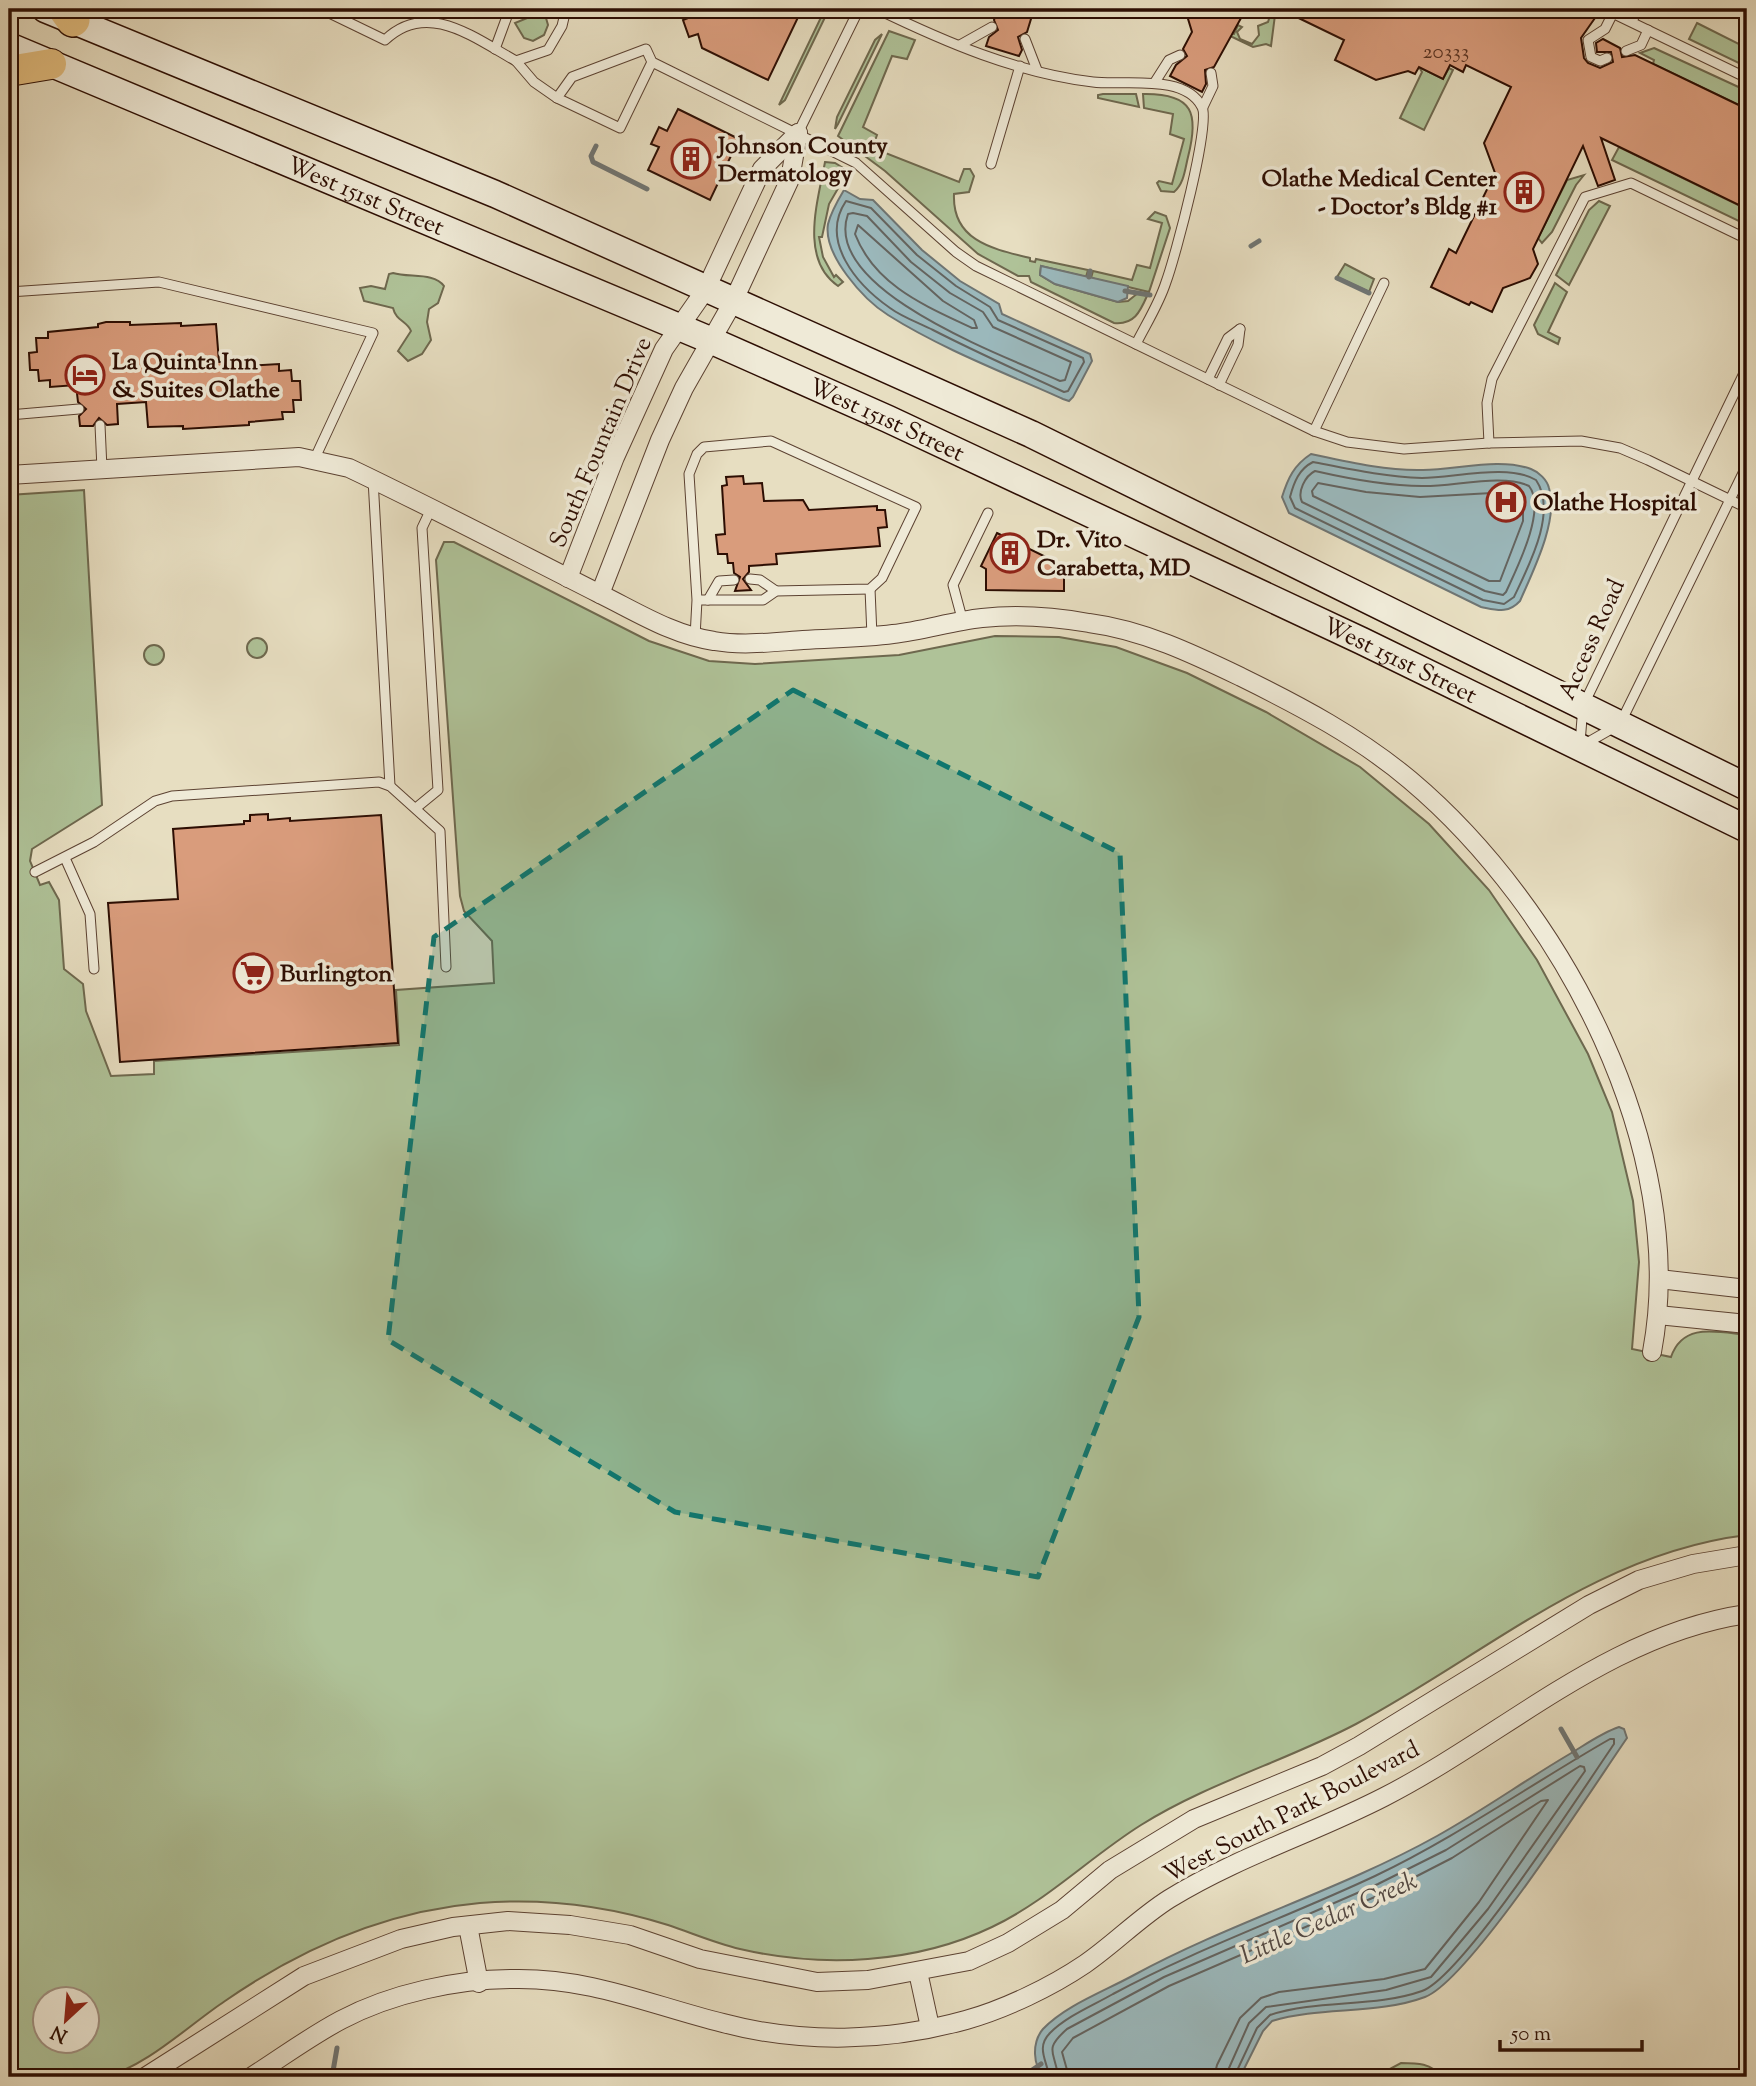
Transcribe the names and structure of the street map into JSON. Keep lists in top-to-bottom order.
{
  "streets": {
    "main road": ["West 151st Street"],
    "street": ["South Fountain Drive", "West South Park Boulevard"],
    "lane": ["Access Road"]
  },
  "crossings": [
    ["West 151st Street", "South Fountain Drive"],
    ["West 151st Street", "Access Road"]
  ],
  "water": ["Little Cedar Creek"],
  "places": {
    "building": ["Johnson County Dermatology", "Olathe Medical Center - Doctor's Bldg #1", "Dr. Vito Carabetta, MD"],
    "hotel": ["La Quinta Inn & Suites Olathe"],
    "hospital": ["Olathe Hospital"],
    "supermarket": ["Burlington"]
  },
  "house_numbers": ["20333"],
  "scale_bar": "50 m",
  "north": "bottom left"
}
